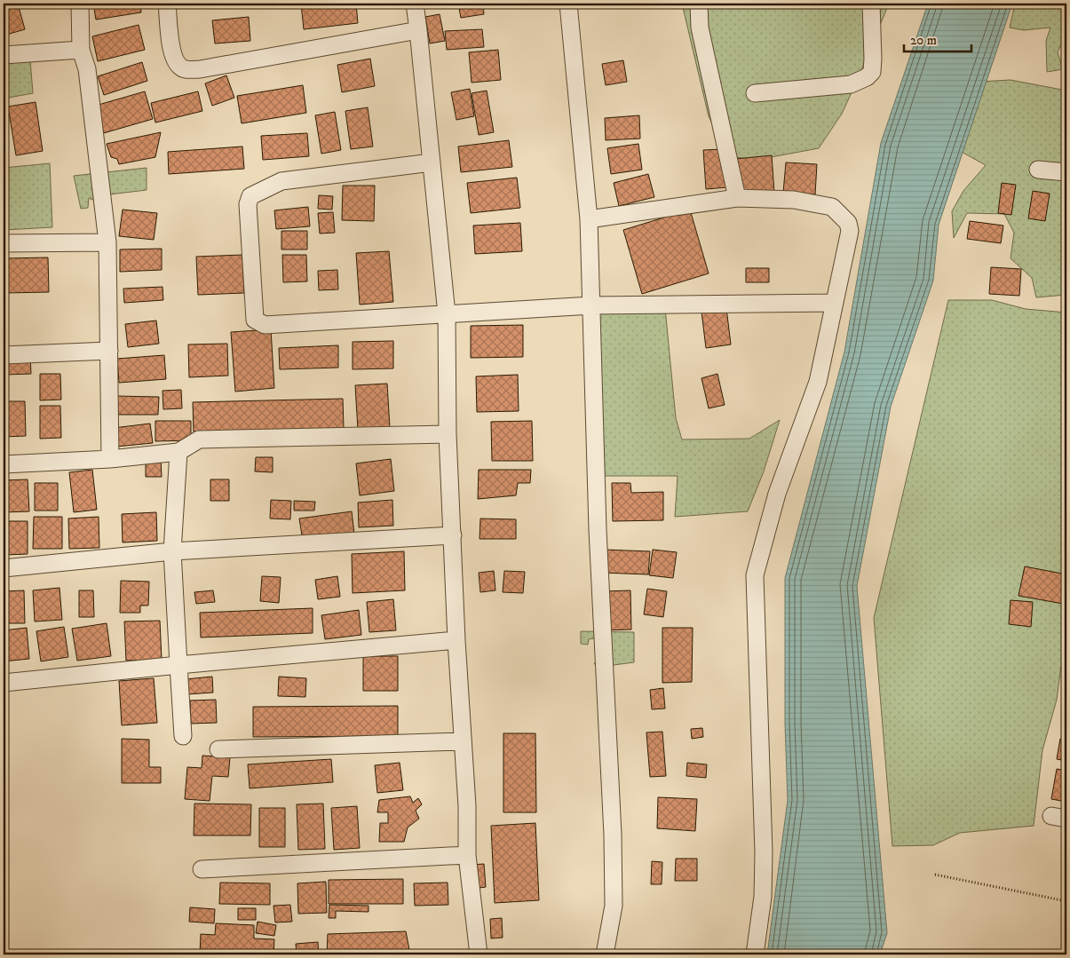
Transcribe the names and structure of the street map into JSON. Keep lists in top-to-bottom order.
{
  "scale_bar": "20 m"
}
